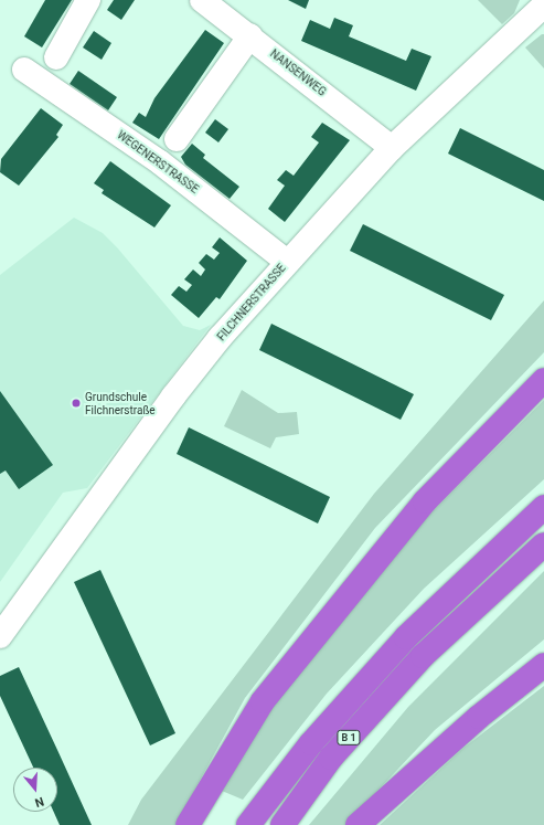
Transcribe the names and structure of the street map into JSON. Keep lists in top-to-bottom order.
{
  "streets": {
    "highway": ["B 1"],
    "street": ["NANSENWEG", "WEGENERSTRASSE", "FILCHNERSTRASSE"]
  },
  "crossings": [
    ["NANSENWEG", "FILCHNERSTRASSE"],
    ["WEGENERSTRASSE", "FILCHNERSTRASSE"]
  ],
  "places": ["Grundschule Filchnerstraße"],
  "north": "bottom"
}
